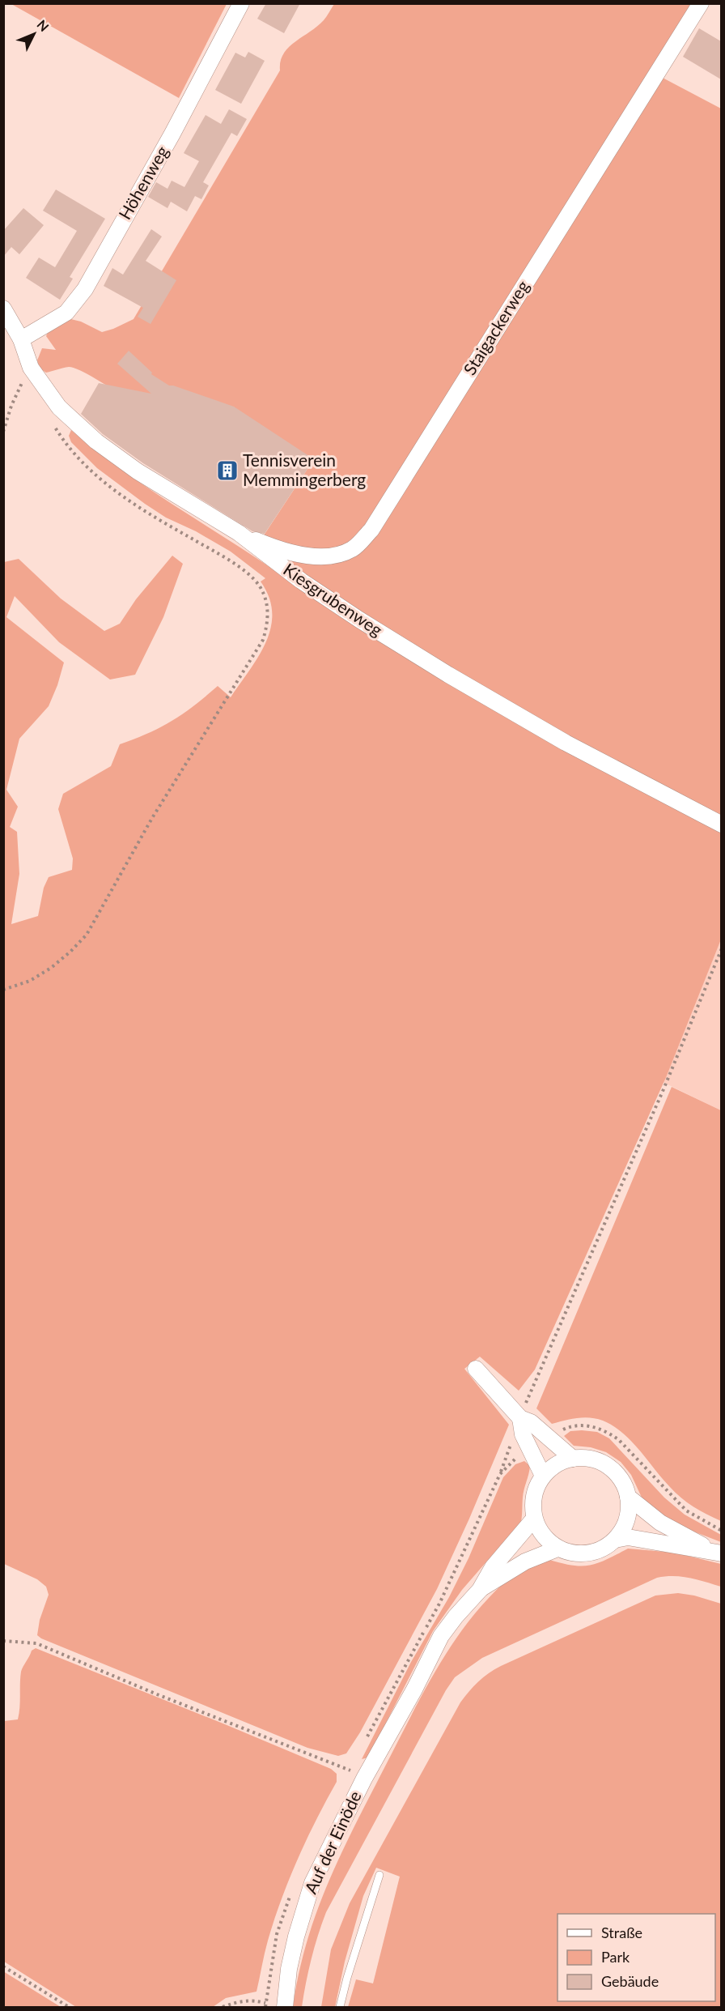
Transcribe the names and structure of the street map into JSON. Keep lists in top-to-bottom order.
{
  "streets": {
    "street": [
      "Höhenweg",
      "Staigackerweg",
      "Kiesgrubenweg",
      "Auf der Einöde"
    ]
  },
  "crossings": [
    ["Höhenweg", "Kiesgrubenweg"],
    ["Staigackerweg", "Kiesgrubenweg"]
  ],
  "places": {
    "building": ["Tennisverein Memmingerberg"]
  },
  "legend": ["Straße", "Park", "Gebäude"],
  "north": "top right"
}
